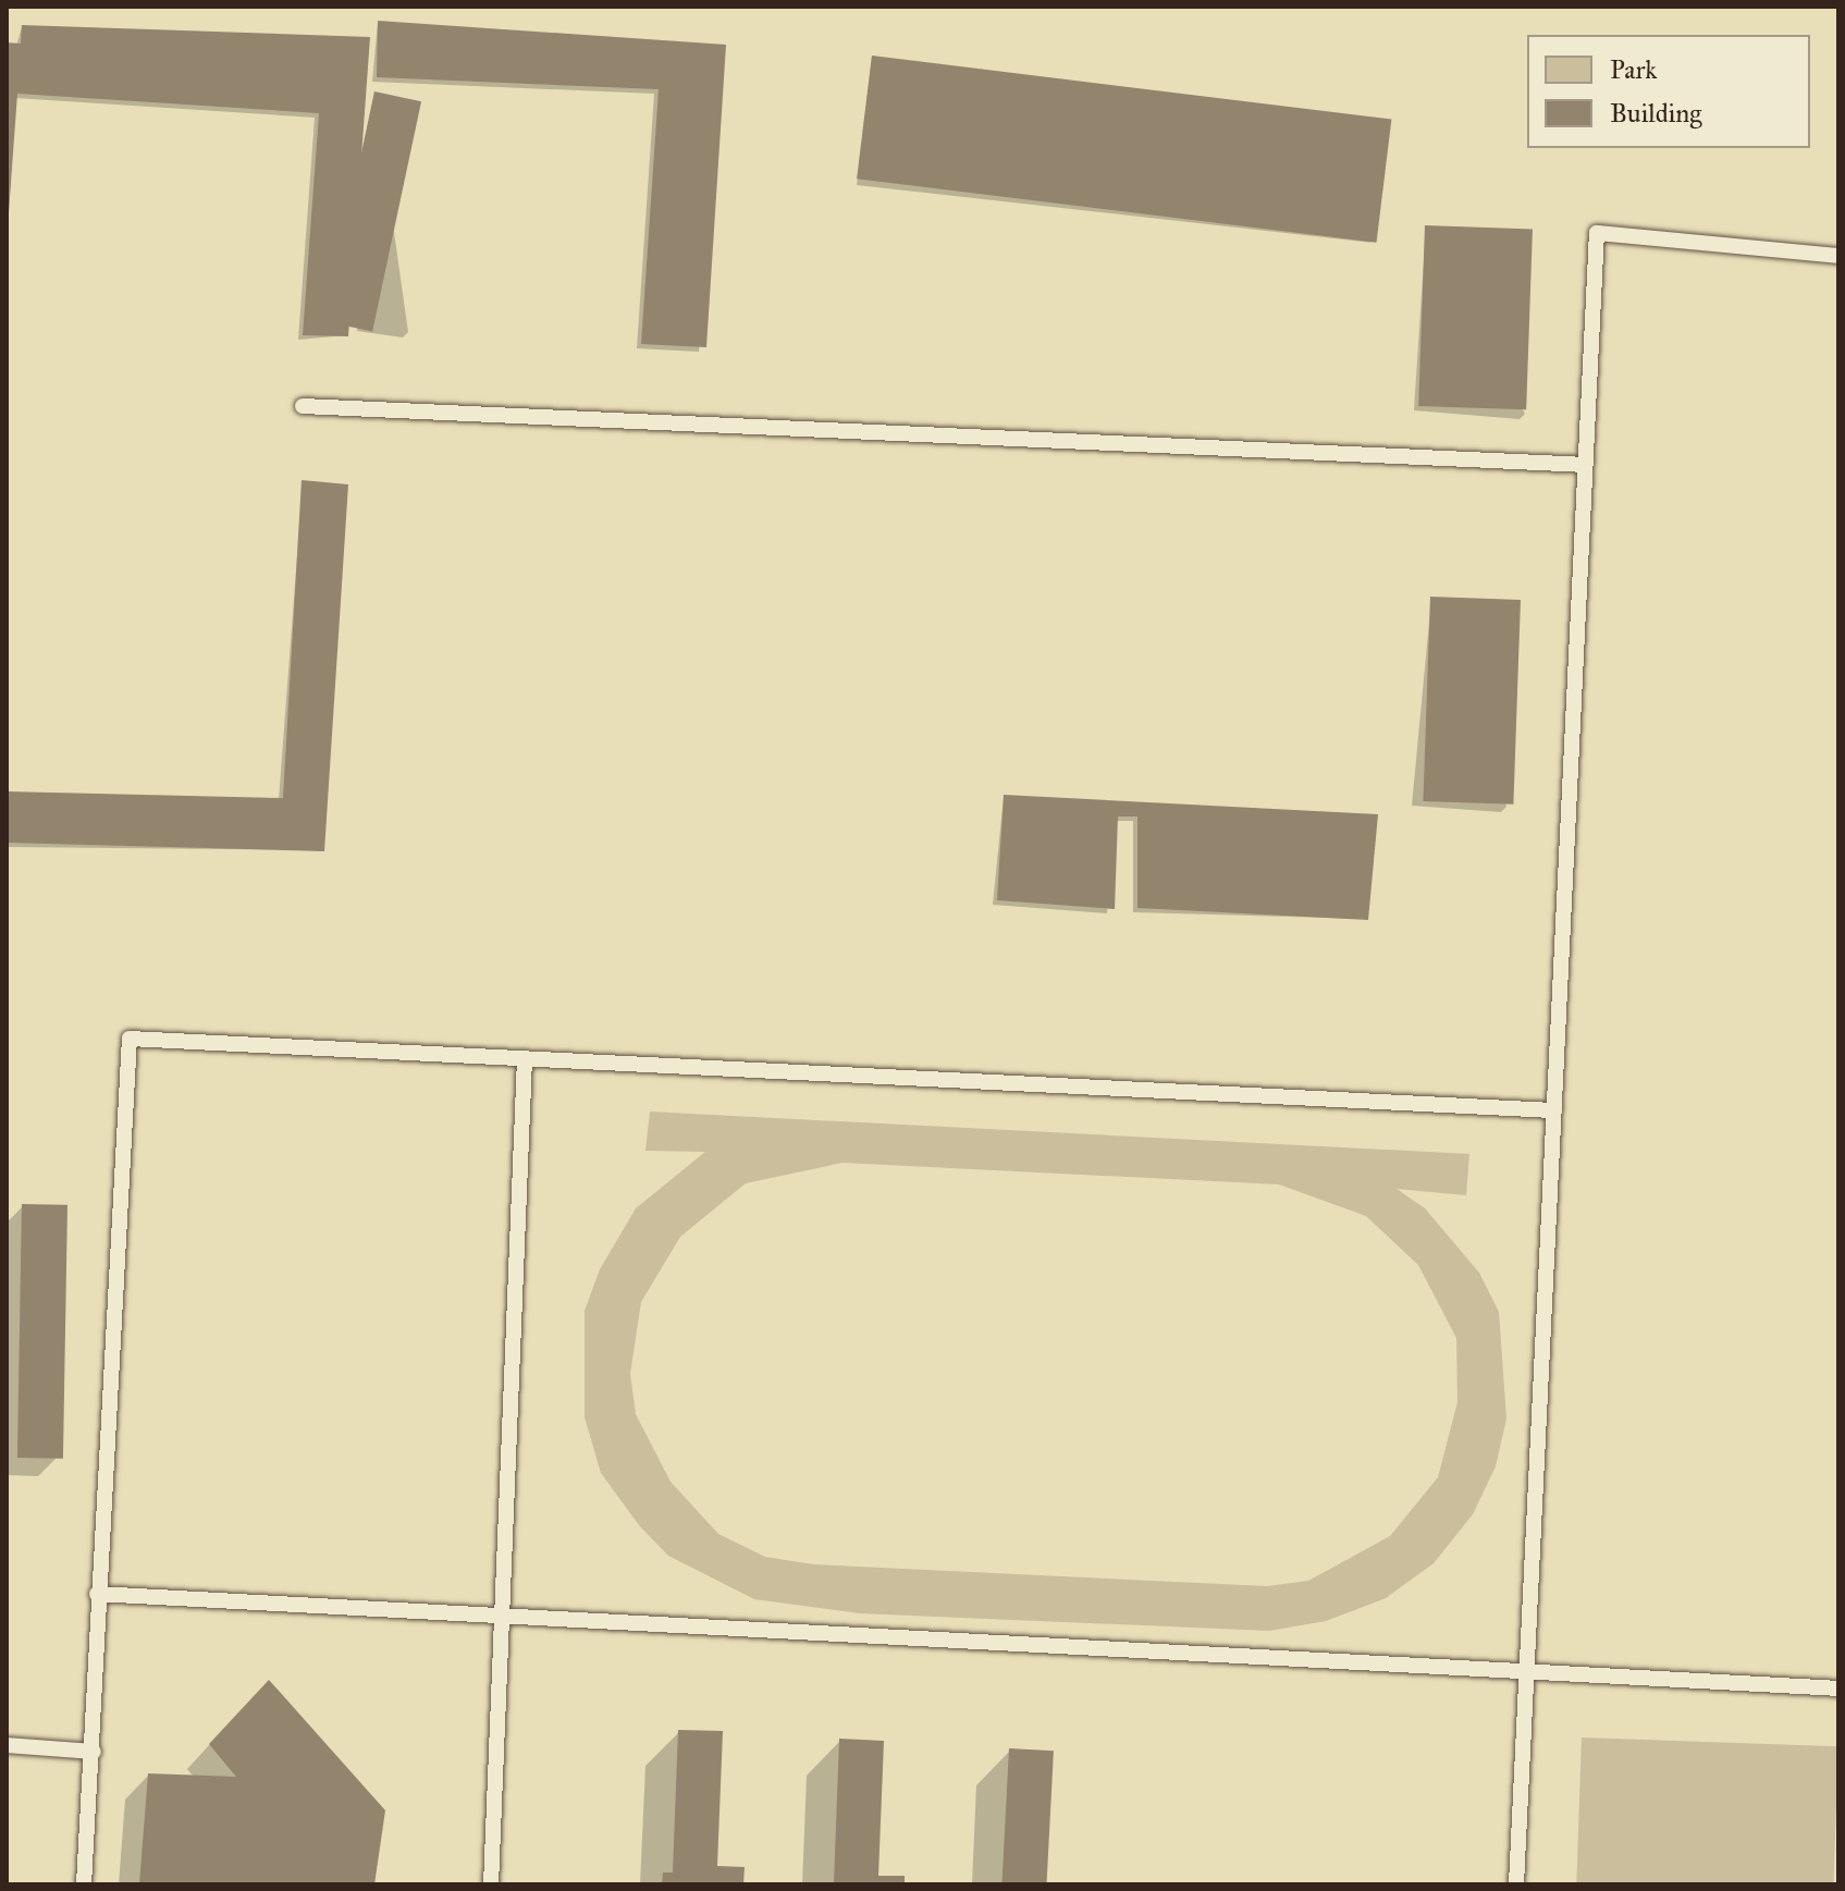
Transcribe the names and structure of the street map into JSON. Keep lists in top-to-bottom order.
{
  "legend": ["Park", "Building"]
}
